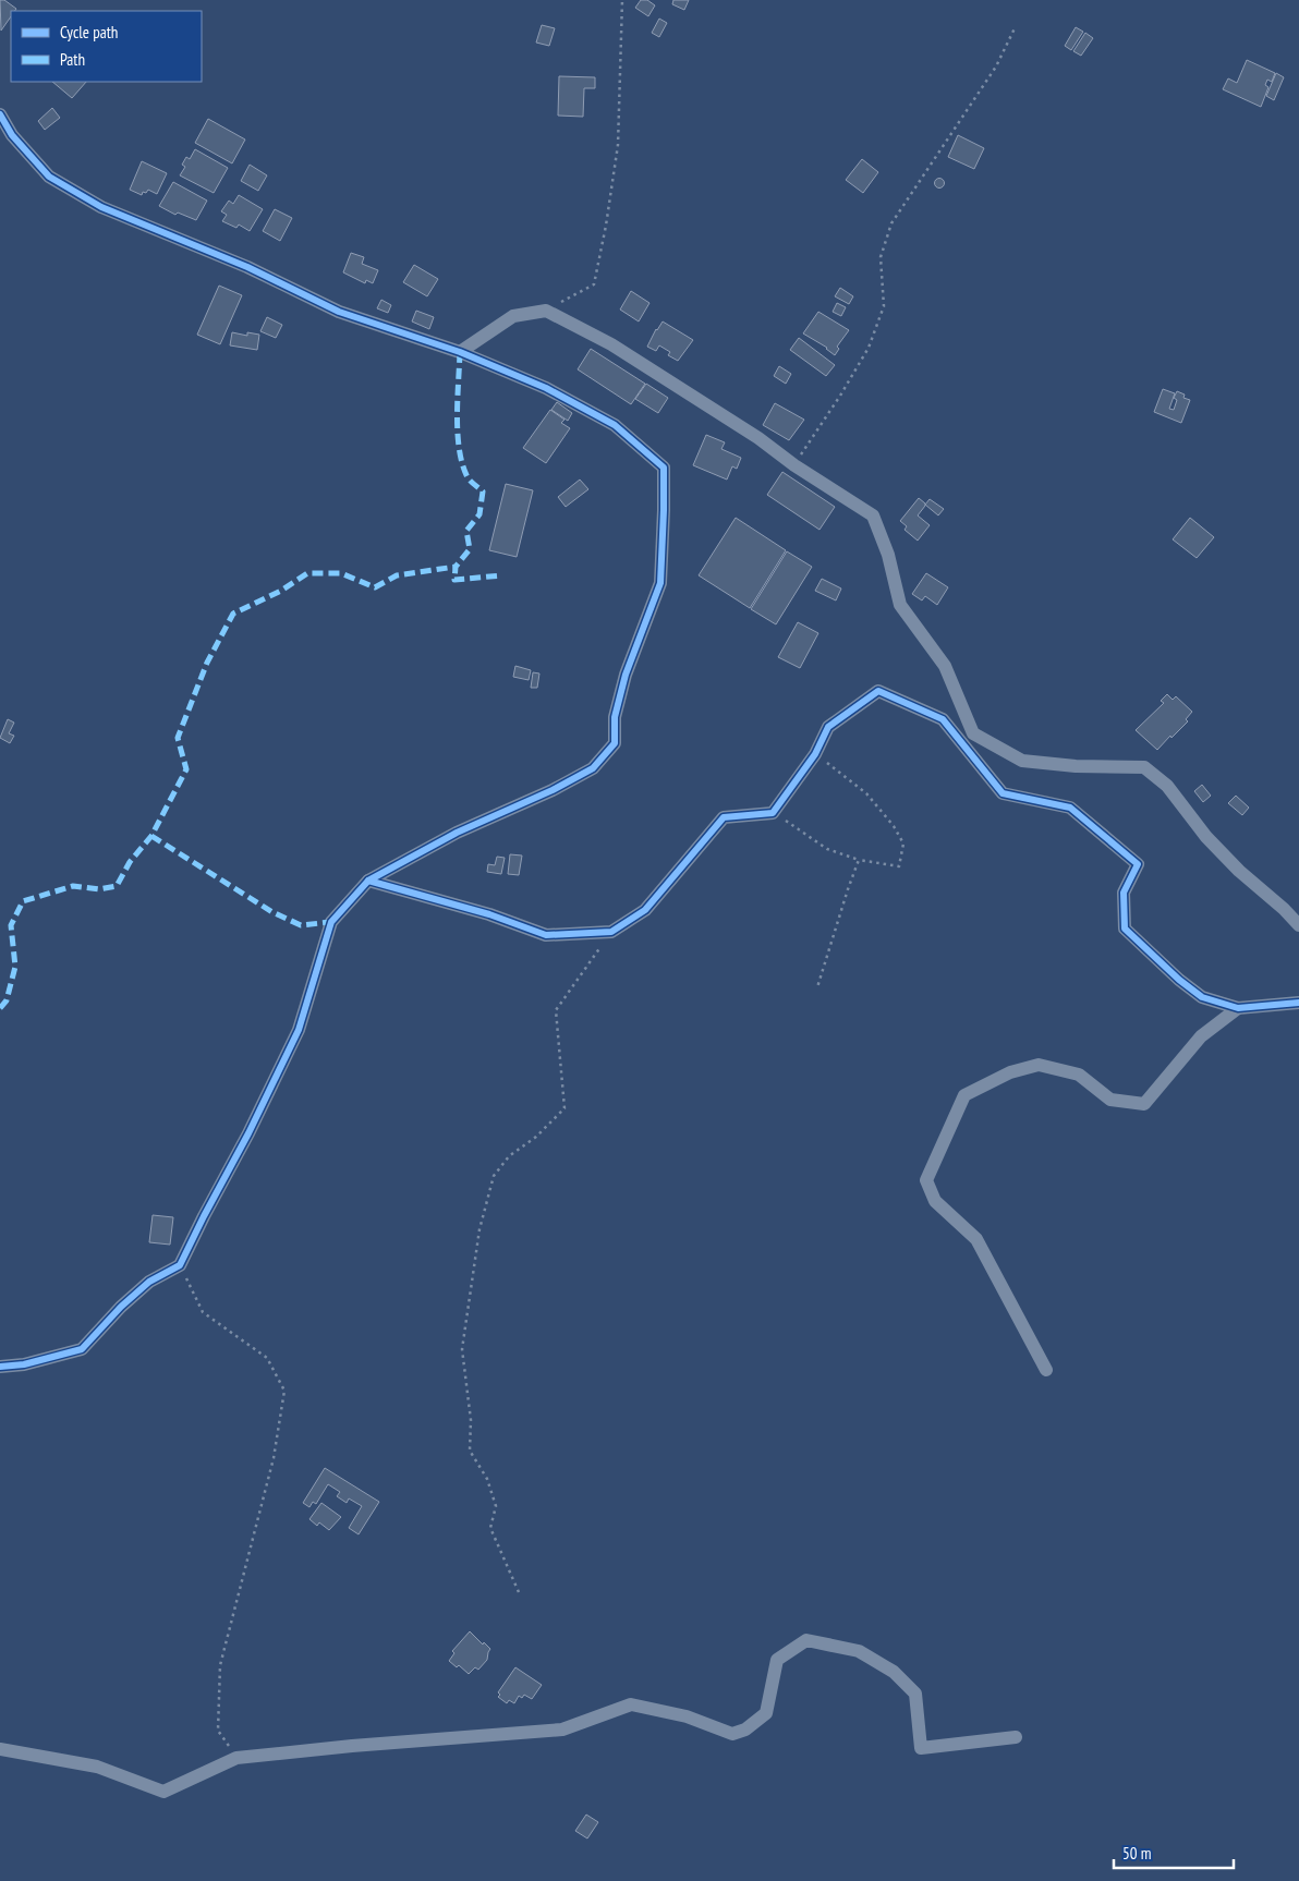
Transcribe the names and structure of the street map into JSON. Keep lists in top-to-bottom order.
{
  "legend": ["Cycle path", "Path"],
  "scale_bar": "50 m"
}
